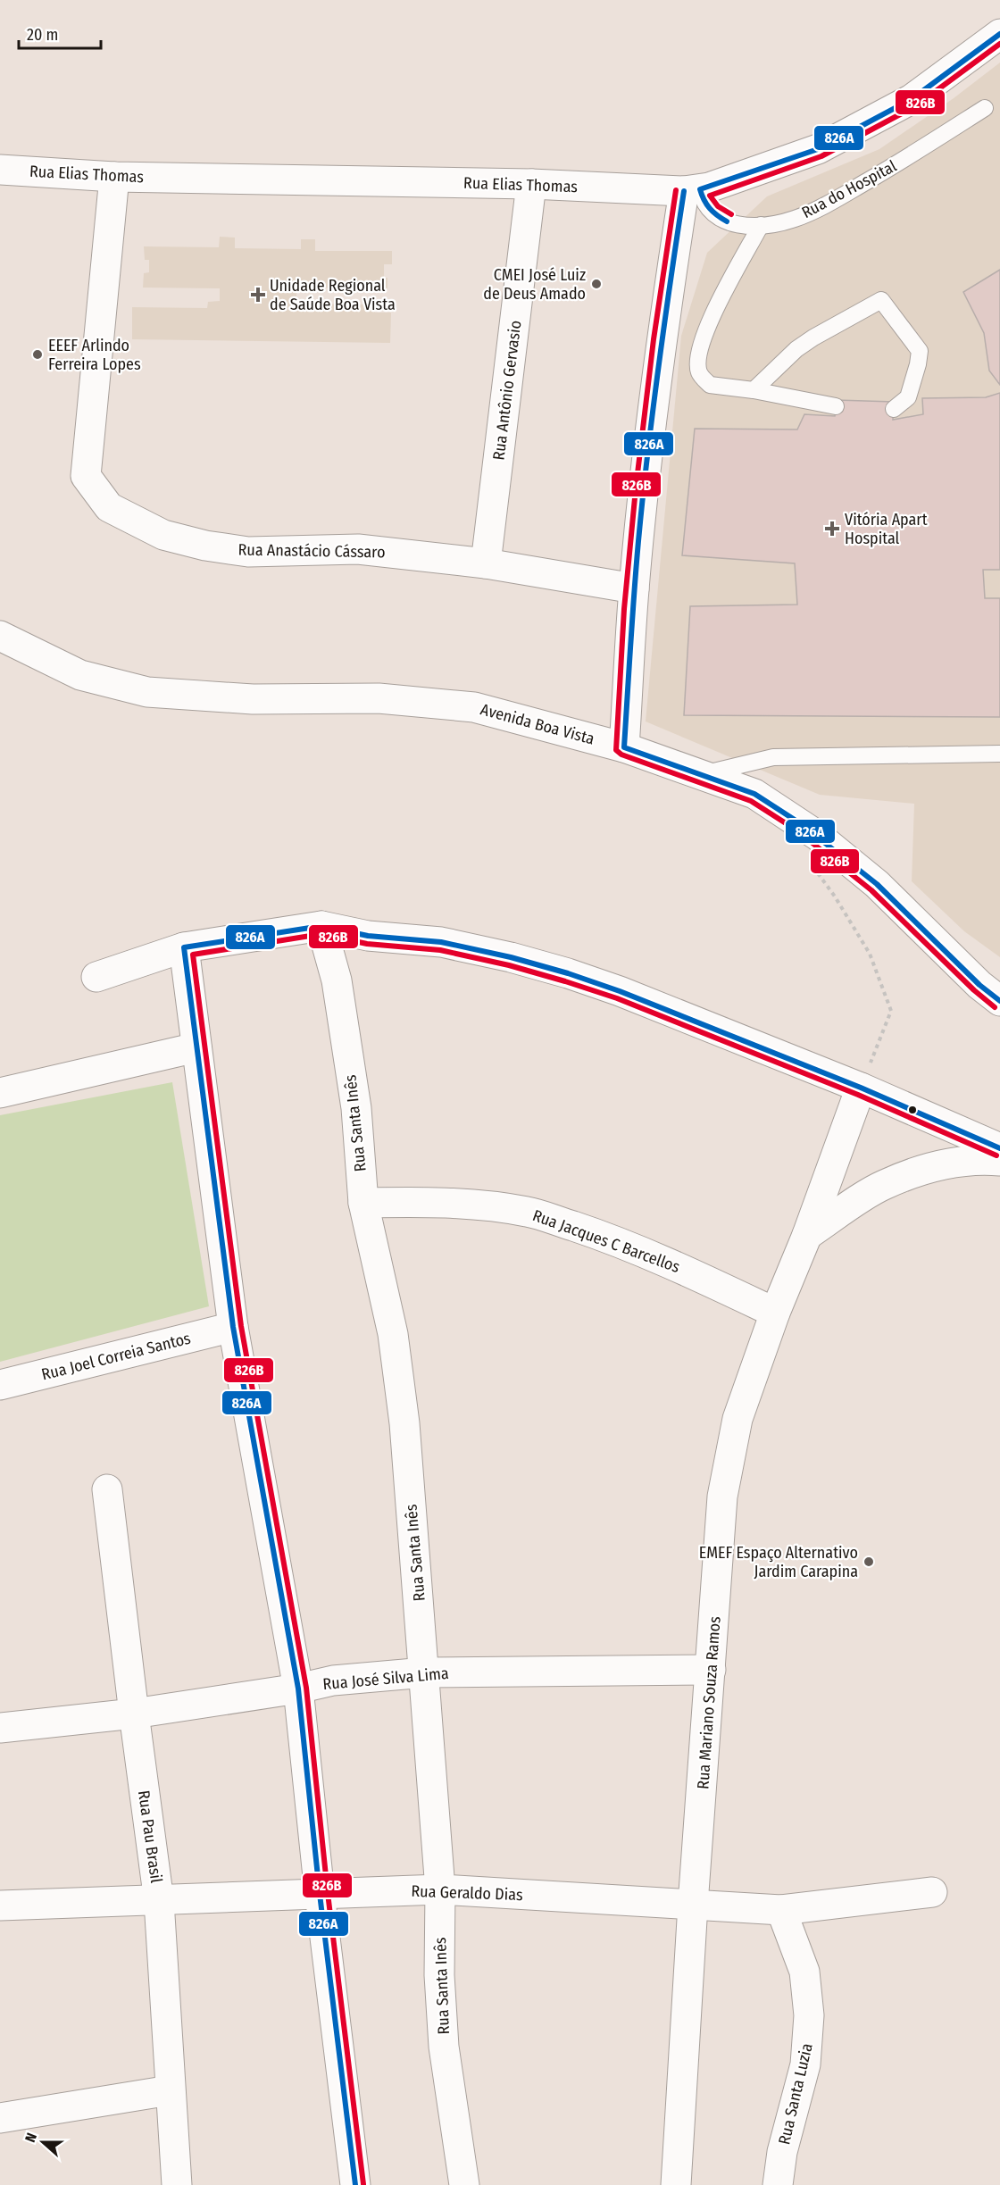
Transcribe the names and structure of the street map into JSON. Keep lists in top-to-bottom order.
{
  "streets": {
    "street": [
      "Rua Elias Thomas",
      "Rua Antônio Gervasio",
      "Rua Anastácio Cássaro",
      "Avenida Boa Vista",
      "Rua Santa Inês",
      "Rua Jacques C Barcellos",
      "Rua Joel Correia Santos",
      "Rua José Silva Lima",
      "Rua Mariano Souza Ramos",
      "Rua Pau Brasil",
      "Rua Geraldo Dias",
      "Rua Santa Luzia"
    ],
    "lane": ["Rua do Hospital"]
  },
  "crossings": [
    ["Rua Elias Thomas", "Rua do Hospital"],
    ["Rua Elias Thomas", "Rua Antônio Gervasio"],
    ["Rua Elias Thomas", "Rua Anastácio Cássaro"],
    ["Rua Antônio Gervasio", "Rua Anastácio Cássaro"],
    ["Rua Santa Inês", "Rua Jacques C Barcellos"],
    ["Rua Santa Inês", "Rua José Silva Lima"],
    ["Rua Santa Inês", "Rua Geraldo Dias"],
    ["Rua Jacques C Barcellos", "Rua Mariano Souza Ramos"],
    ["Rua José Silva Lima", "Rua Mariano Souza Ramos"],
    ["Rua José Silva Lima", "Rua Pau Brasil"],
    ["Rua Mariano Souza Ramos", "Rua Geraldo Dias"],
    ["Rua Pau Brasil", "Rua Geraldo Dias"],
    ["Rua Geraldo Dias", "Rua Santa Luzia"]
  ],
  "places": {
    "other": ["CMEI José Luiz de Deus Amado", "EEEF Arlindo Ferreira Lopes", "EMEF Espaço Alternativo Jardim Carapina"],
    "health": ["Unidade Regional de Saúde Boa Vista", "Vitória Apart Hospital"]
  },
  "lines": ["transit line 826A", "transit line 826B"],
  "scale_bar": "20 m",
  "north": "left"
}
